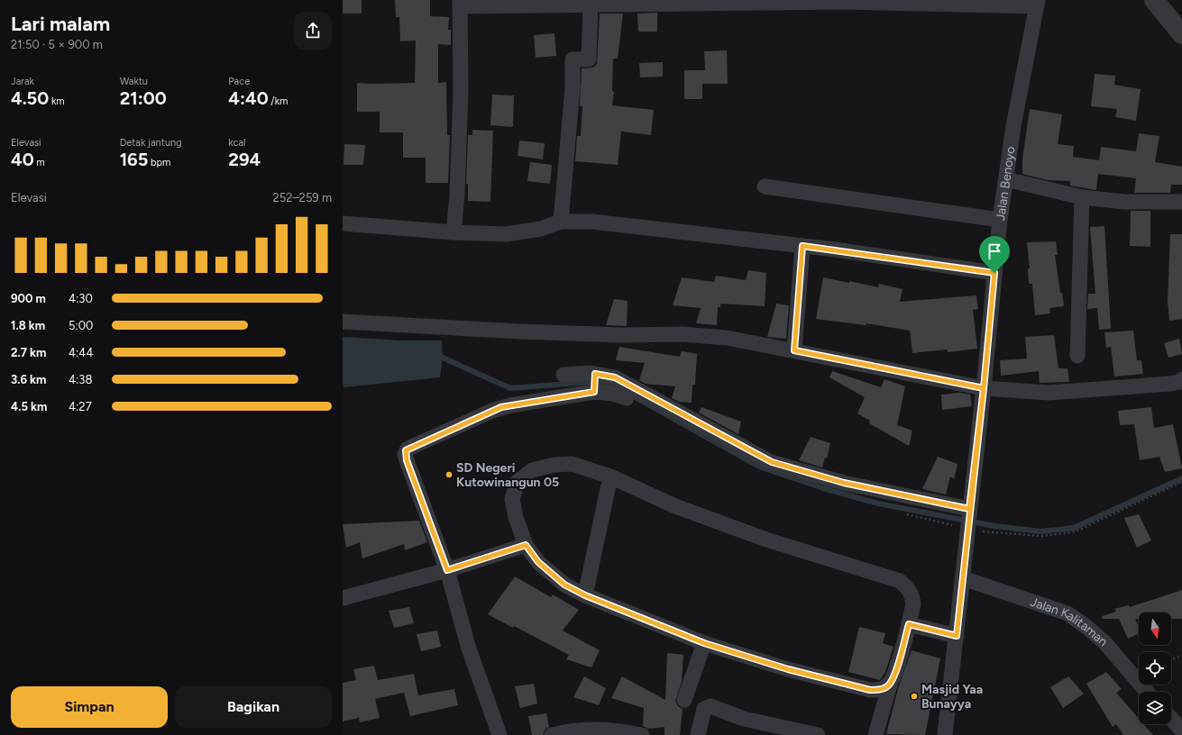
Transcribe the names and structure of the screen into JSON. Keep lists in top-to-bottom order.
{
  "streets": {
    "street": ["Jalan Benoyo", "Jalan Kalitaman"]
  },
  "crossings": [
    ["Jalan Benoyo", "Jalan Kalitaman"]
  ],
  "places": ["SD Negeri Kutowinangun 05", "Masjid Yaa Bunayya"],
  "north": "bottom",
  "page": {
    "heading": ["Lari malam", "21:50 · 5 × 900 m"],
    "stats": [
      ["Jarak", "4.50 km"],
      ["Waktu", "21:00"],
      ["Pace", "4:40 /km"],
      ["Elevasi", "40 m"],
      ["Detak jantung", "165 bpm"],
      ["kcal", "294"]
    ],
    "chart": ["Elevasi", "252–259 m"],
    "list": [
      {
        "name": "900 m",
        "note": "4:30"
      },
      {
        "name": "1.8 km",
        "note": "5:00"
      },
      {
        "name": "2.7 km",
        "note": "4:44"
      },
      {
        "name": "3.6 km",
        "note": "4:38"
      },
      {
        "name": "4.5 km",
        "note": "4:27"
      }
    ],
    "buttons": ["Simpan", "Bagikan"]
  }
}
